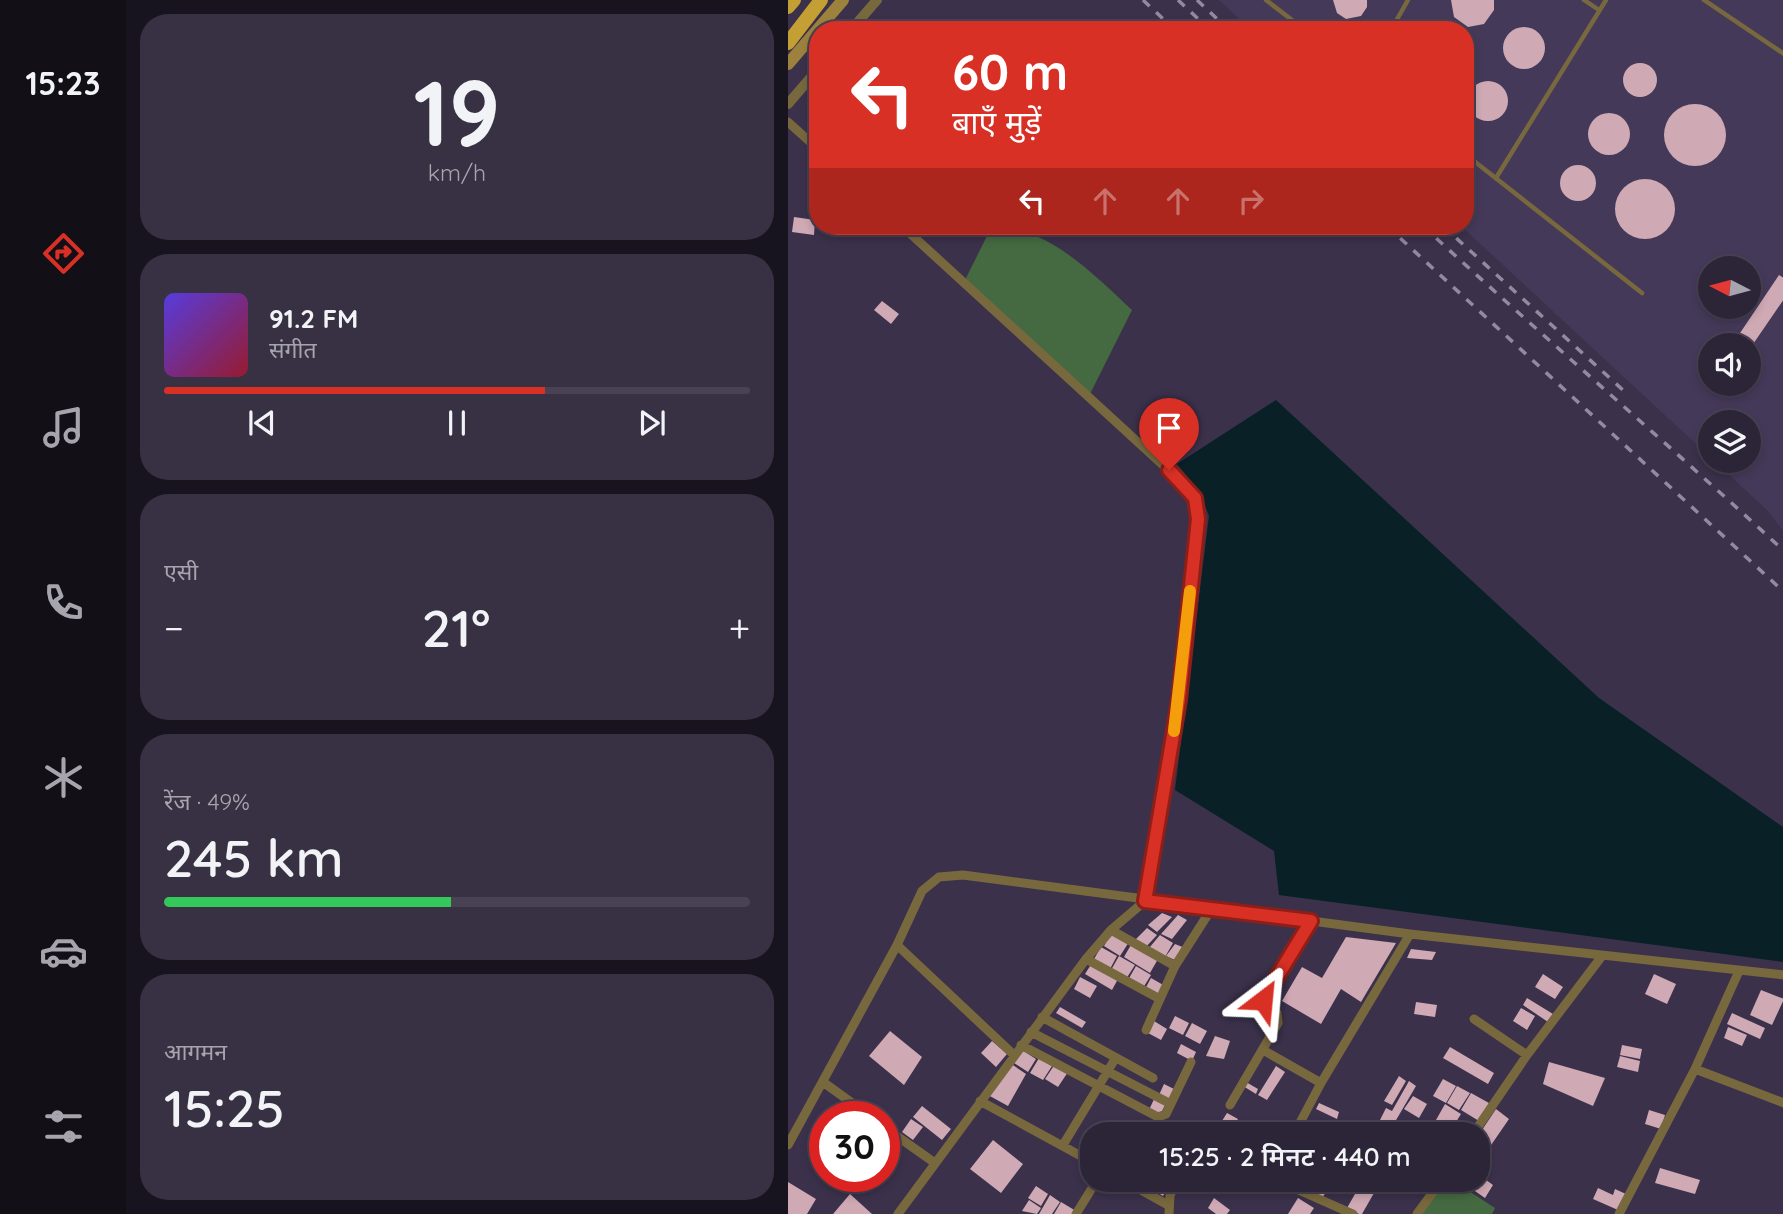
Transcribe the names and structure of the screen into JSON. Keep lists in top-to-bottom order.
{
  "north": "left",
  "page": {
    "tabs": "15:23",
    "tile": [
      ["19", "km/h"],
      "एसी",
      ["रेंज · 49%", "245 km"],
      ["आगमन", "15:25"]
    ],
    "turn": ["60 m", "बाएँ मुड़ें"],
    "song": ["91.2 FM", "संगीत"],
    "heat": ["−", "21°", "+"],
    "limit": "30",
    "trip": "15:25 · 2 मिनट · 440 m"
  }
}
